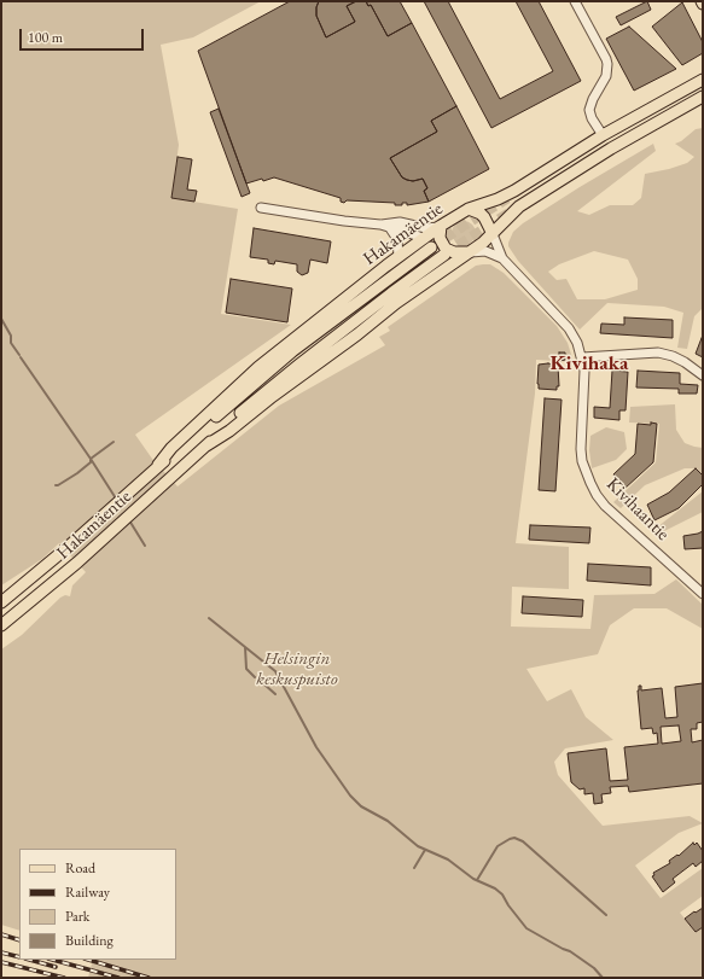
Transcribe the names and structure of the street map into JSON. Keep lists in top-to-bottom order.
{
  "streets": {
    "main road": ["Hakamäentie"],
    "street": ["Kivihaantie"]
  },
  "crossings": [
    ["Hakamäentie", "Kivihaantie"]
  ],
  "districts": ["Kivihaka"],
  "parks": ["Helsingin keskuspuisto"],
  "legend": [
    "Road",
    "Railway",
    "Park",
    "Building"
  ],
  "scale_bar": "100 m"
}
